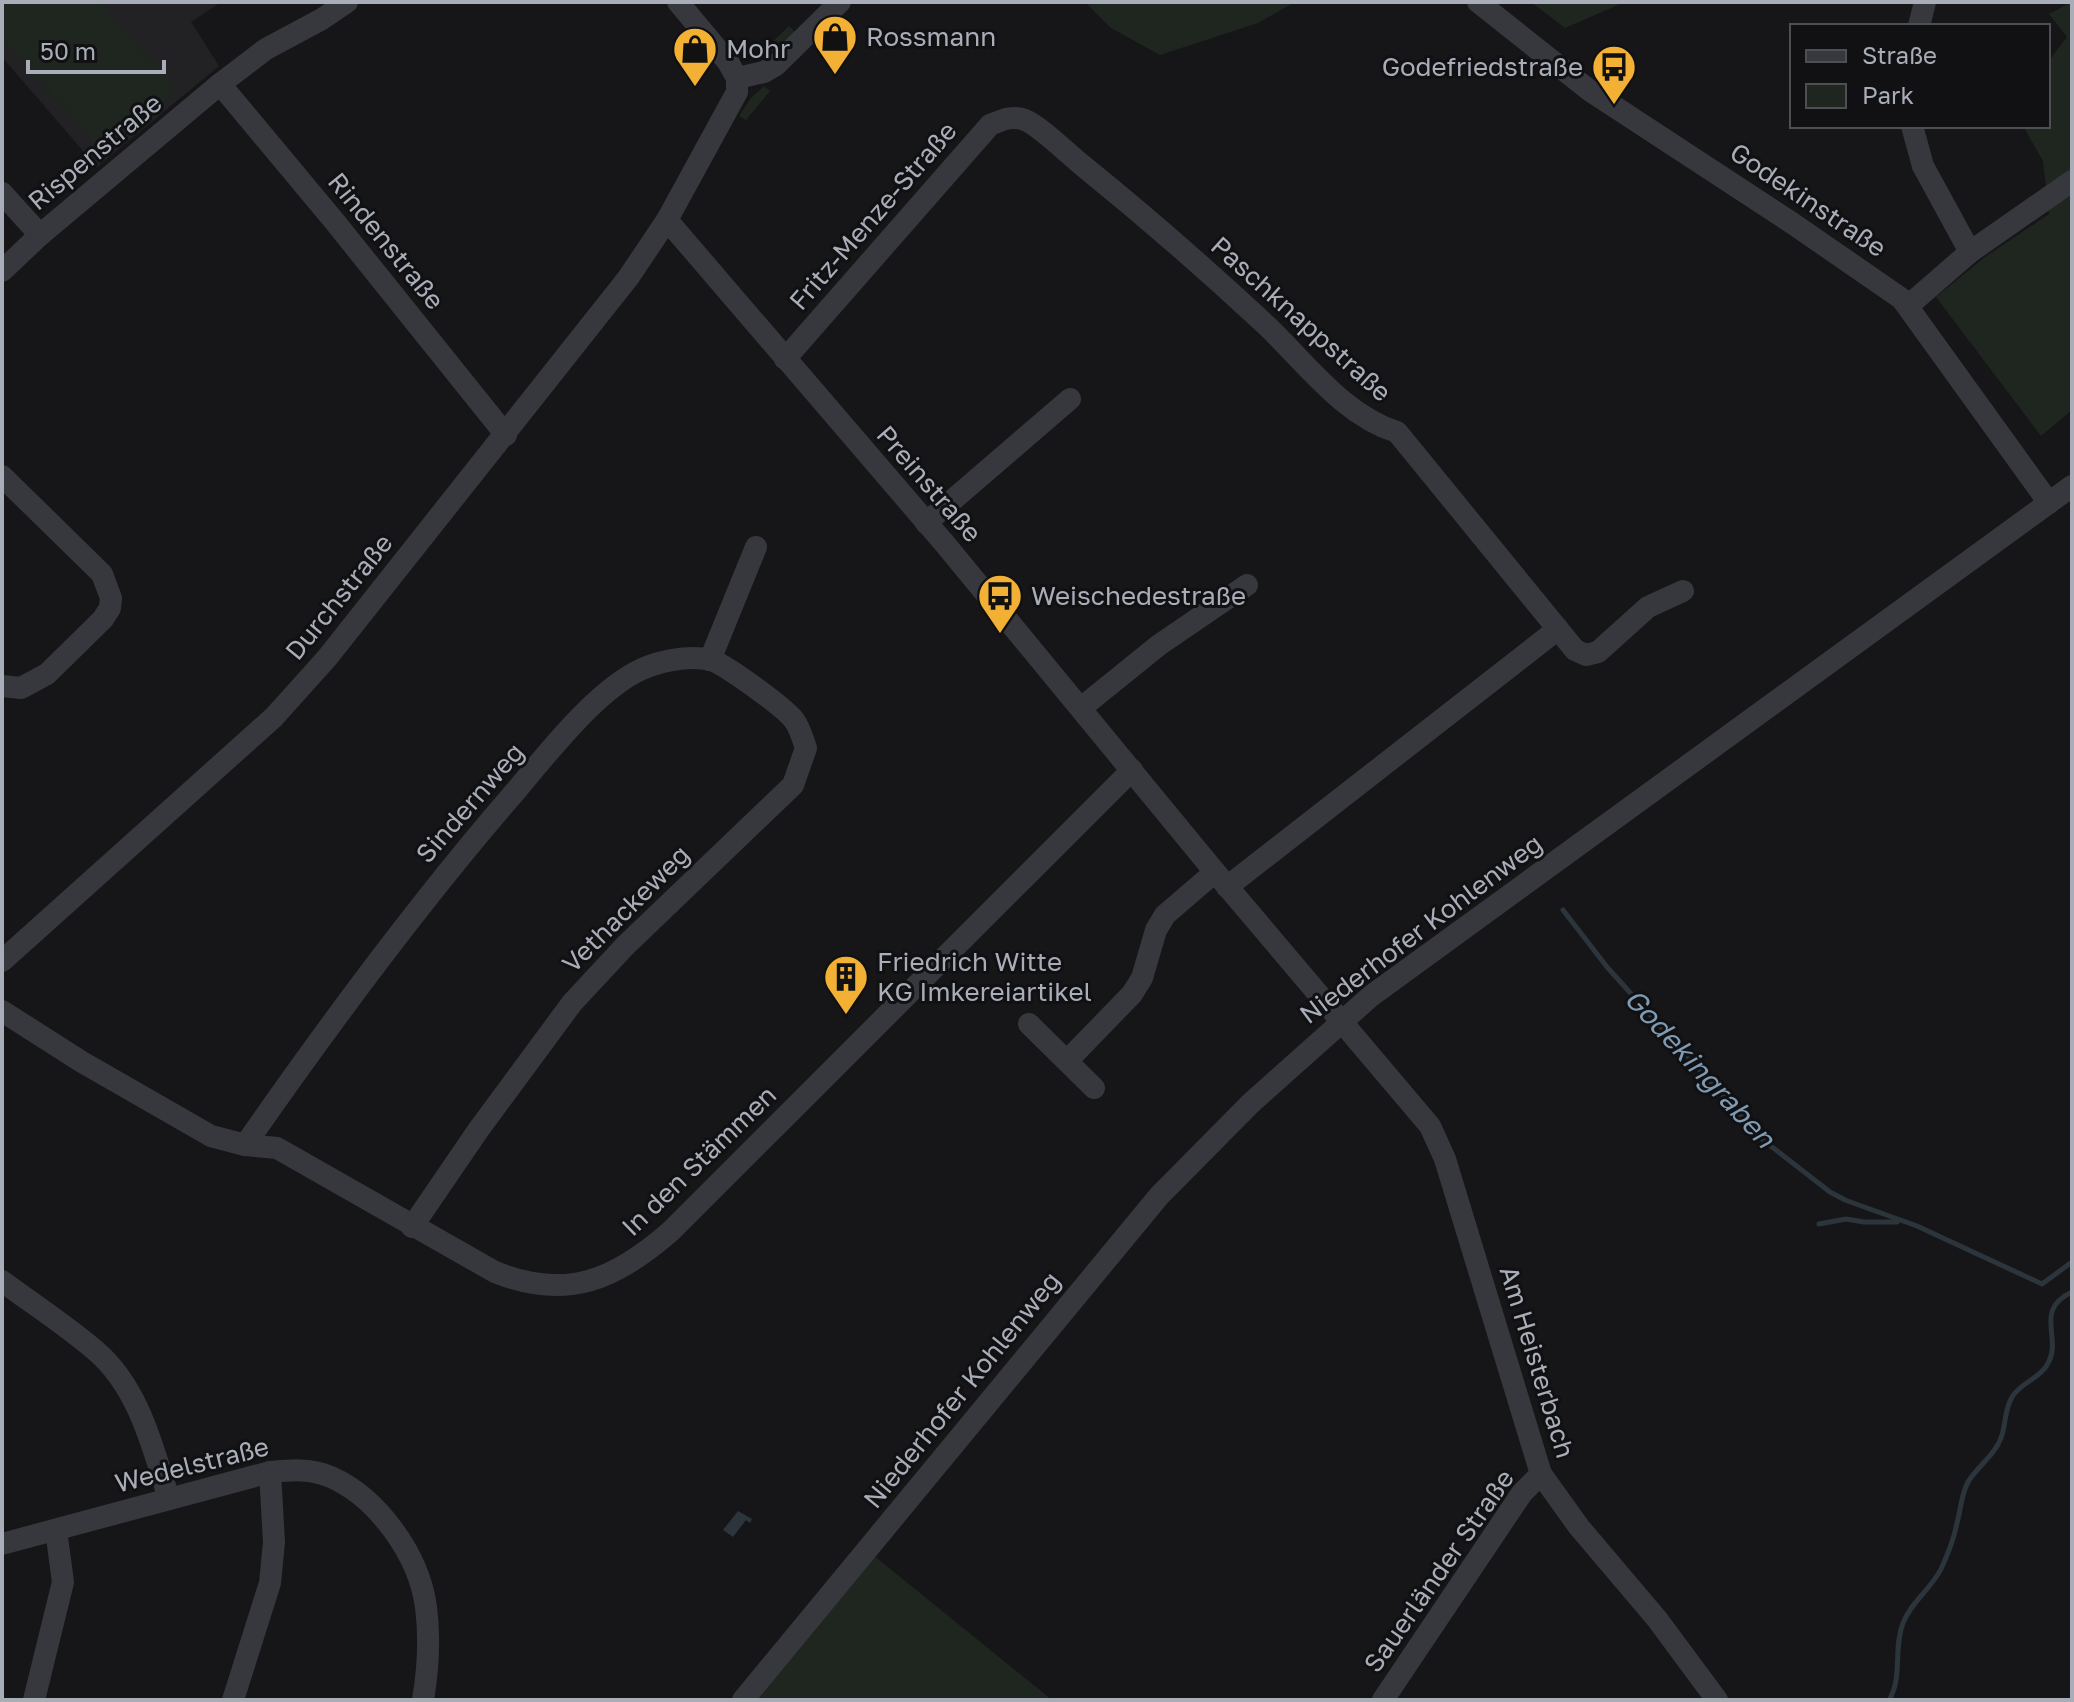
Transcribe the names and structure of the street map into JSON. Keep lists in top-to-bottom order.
{
  "streets": {
    "street": [
      "Rispenstraße",
      "Godekinstraße",
      "Fritz-Menze-Straße",
      "Rindenstraße",
      "Paschknappstraße",
      "Preinstraße",
      "Durchstraße",
      "Sindernweg",
      "Vethackeweg",
      "Niederhofer Kohlenweg",
      "In den Stämmen",
      "Am Heisterbach",
      "Wedelstraße",
      "Sauerländer Straße"
    ]
  },
  "crossings": [
    ["Rispenstraße", "Rindenstraße"],
    ["Godekinstraße", "Niederhofer Kohlenweg"],
    ["Fritz-Menze-Straße", "Paschknappstraße"],
    ["Fritz-Menze-Straße", "Preinstraße"],
    ["Rindenstraße", "Durchstraße"],
    ["Preinstraße", "Durchstraße"],
    ["Preinstraße", "Niederhofer Kohlenweg"],
    ["Preinstraße", "In den Stämmen"],
    ["Preinstraße", "Am Heisterbach"],
    ["Sindernweg", "Vethackeweg"],
    ["Sindernweg", "In den Stämmen"],
    ["Vethackeweg", "In den Stämmen"],
    ["Niederhofer Kohlenweg", "Am Heisterbach"],
    ["Am Heisterbach", "Sauerländer Straße"]
  ],
  "water": ["Godekingraben"],
  "places": {
    "shop": ["Rossmann", "Mohr"],
    "bus stop": ["Godefriedstraße", "Weischedestraße"],
    "building": ["Friedrich Witte KG Imkereiartikel"]
  },
  "legend": ["Straße", "Park"],
  "scale_bar": "50 m"
}
